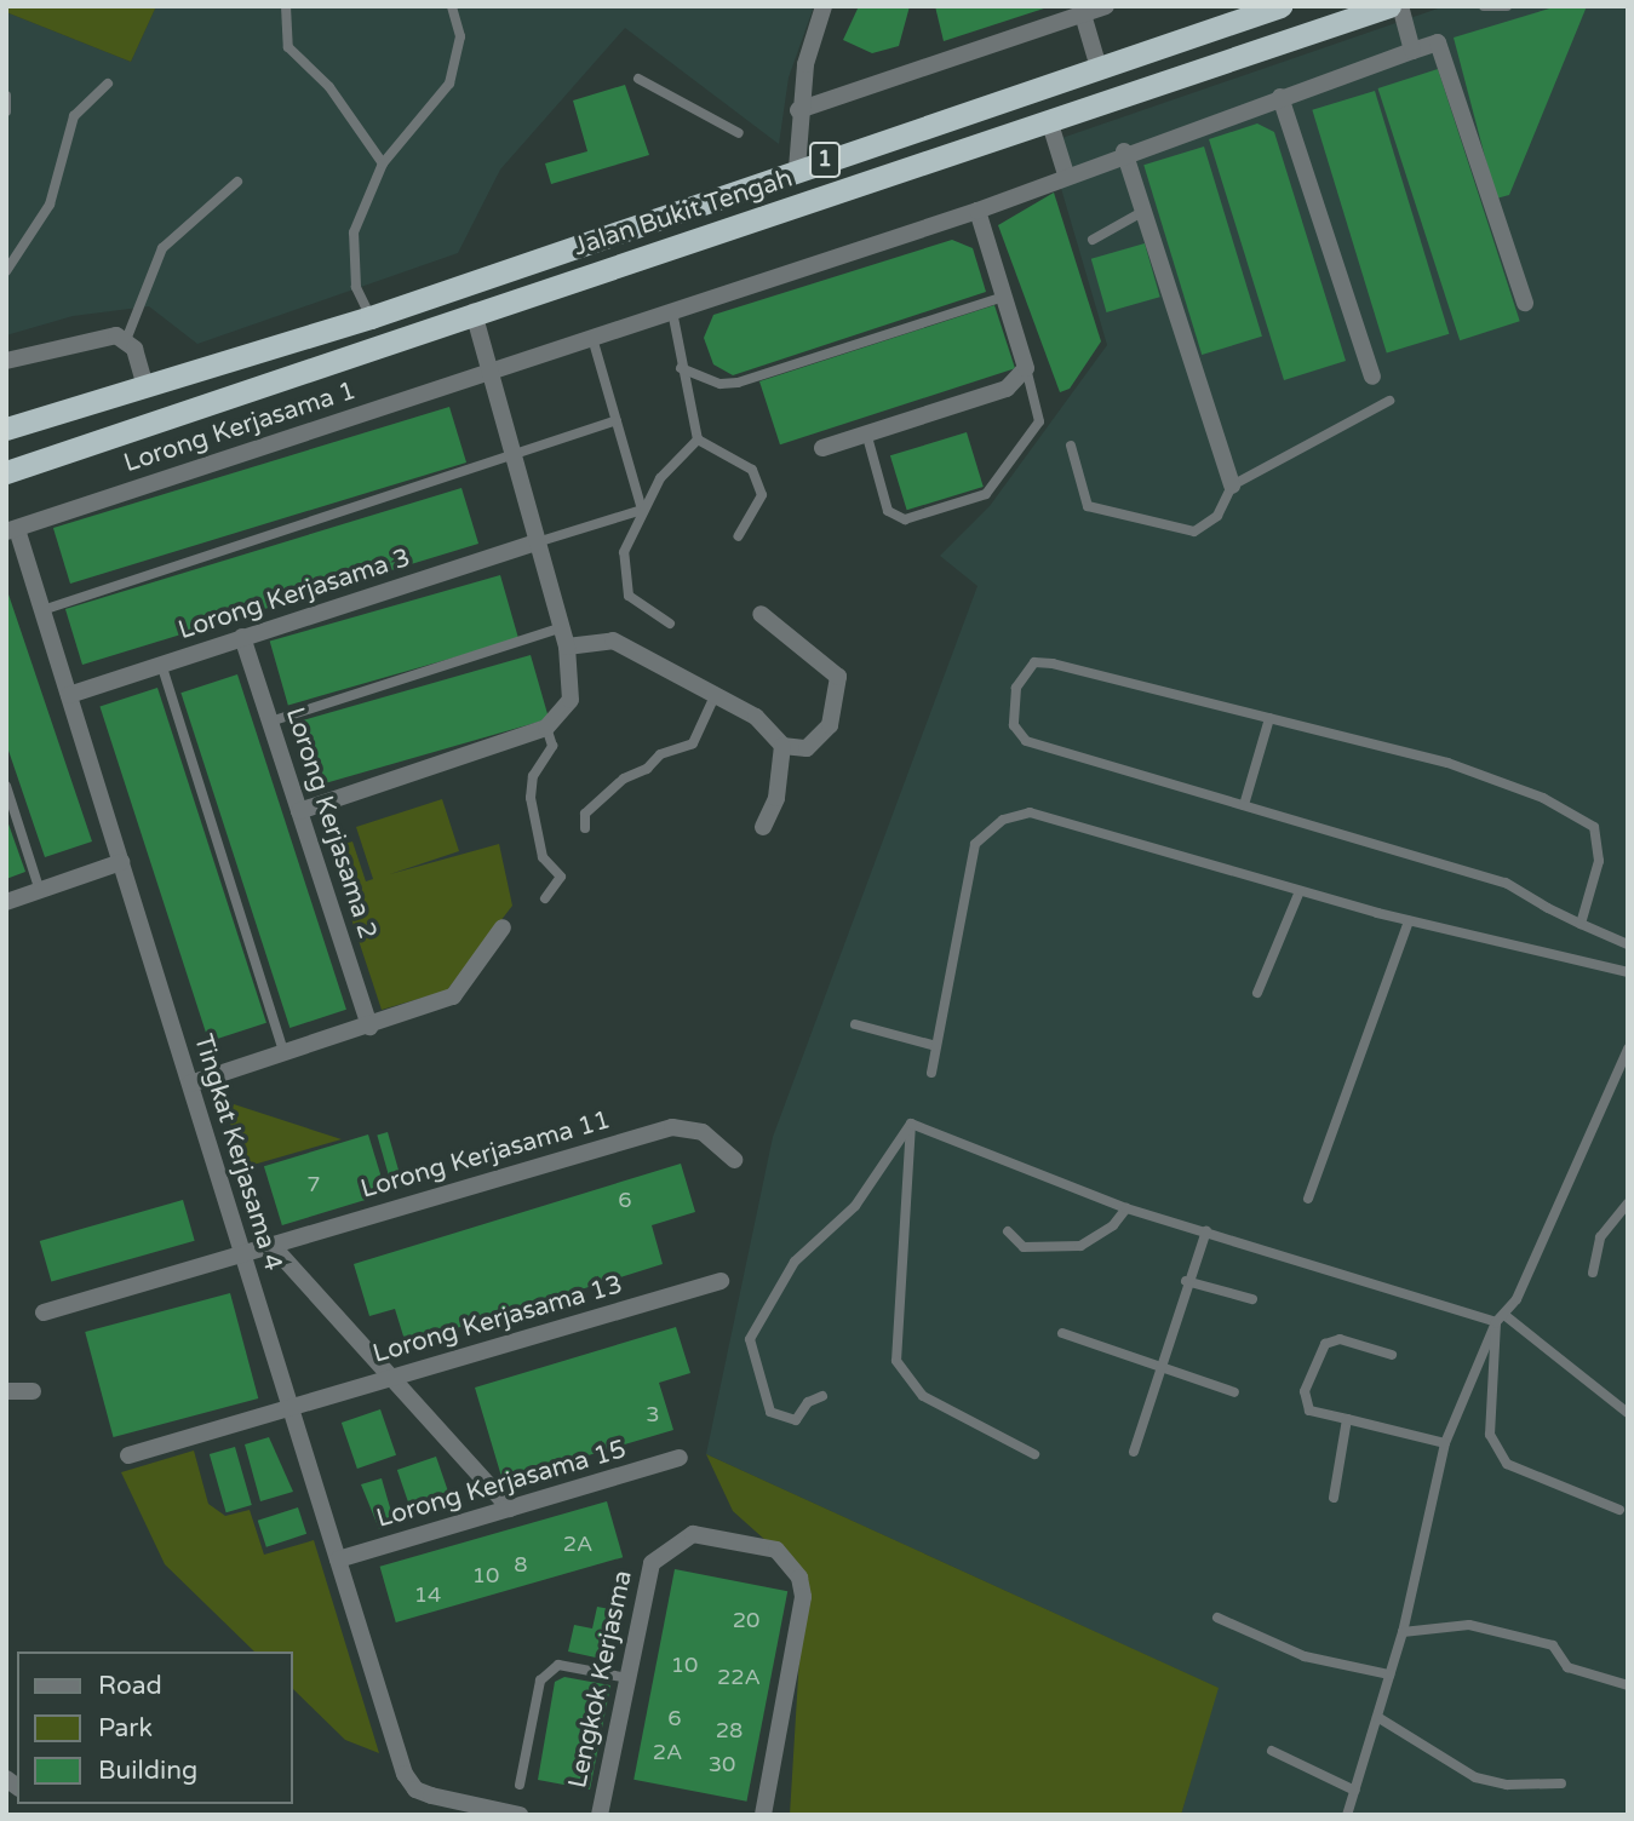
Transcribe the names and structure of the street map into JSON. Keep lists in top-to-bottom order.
{
  "streets": {
    "highway": ["1", "Jalan Bukit Tengah"],
    "street": [
      "Lorong Kerjasama 1",
      "Lorong Kerjasama 3",
      "Lorong Kerjasama 2",
      "Tingkat Kerjasama 4",
      "Lorong Kerjasama 11",
      "Lorong Kerjasama 13",
      "Lorong Kerjasama 15",
      "Lengkok Kerjasma"
    ]
  },
  "crossings": [
    ["1", "Jalan Bukit Tengah"],
    ["Lorong Kerjasama 1", "Tingkat Kerjasama 4"],
    ["Lorong Kerjasama 3", "Lorong Kerjasama 2"],
    ["Lorong Kerjasama 3", "Tingkat Kerjasama 4"],
    ["Tingkat Kerjasama 4", "Lorong Kerjasama 11"],
    ["Tingkat Kerjasama 4", "Lorong Kerjasama 13"],
    ["Tingkat Kerjasama 4", "Lorong Kerjasama 15"]
  ],
  "house_numbers": [
    "7",
    "6",
    "3",
    "2A",
    "8",
    "10",
    "14",
    "20",
    "10",
    "22A",
    "6",
    "28",
    "2A",
    "30"
  ],
  "legend": ["Road", "Park", "Building"]
}
